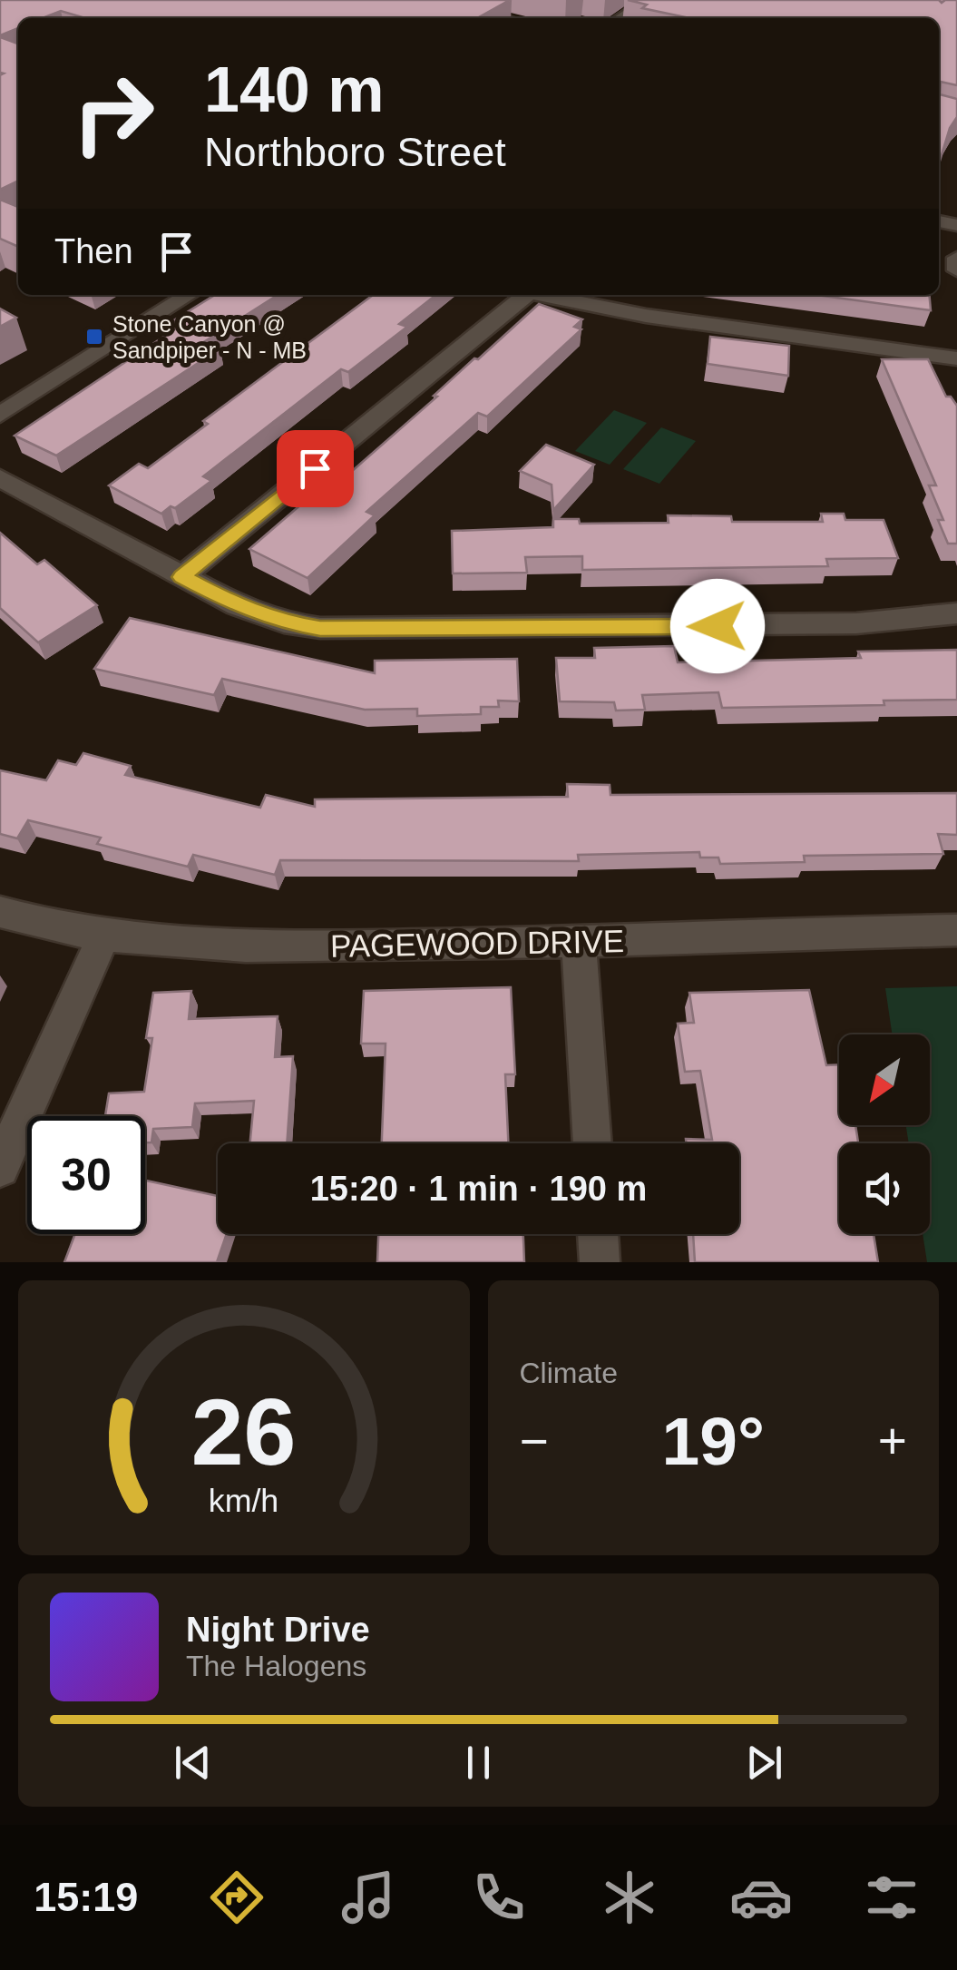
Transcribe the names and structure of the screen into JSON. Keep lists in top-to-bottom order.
{
  "streets": {
    "street": ["PAGEWOOD DRIVE"]
  },
  "places": {
    "transit": ["Stone Canyon @ Sandpiper - N - MB"]
  },
  "north": "bottom left",
  "page": {
    "turn": ["140 m", "Northboro Street"],
    "then": "Then",
    "limit": "30",
    "trip": "15:20 · 1 min · 190 m",
    "tile": "Climate",
    "heat": ["−", "19°", "+"],
    "song": ["Night Drive", "The Halogens"],
    "tabs": "15:19",
    "gauge": ["26", "km/h"]
  }
}
